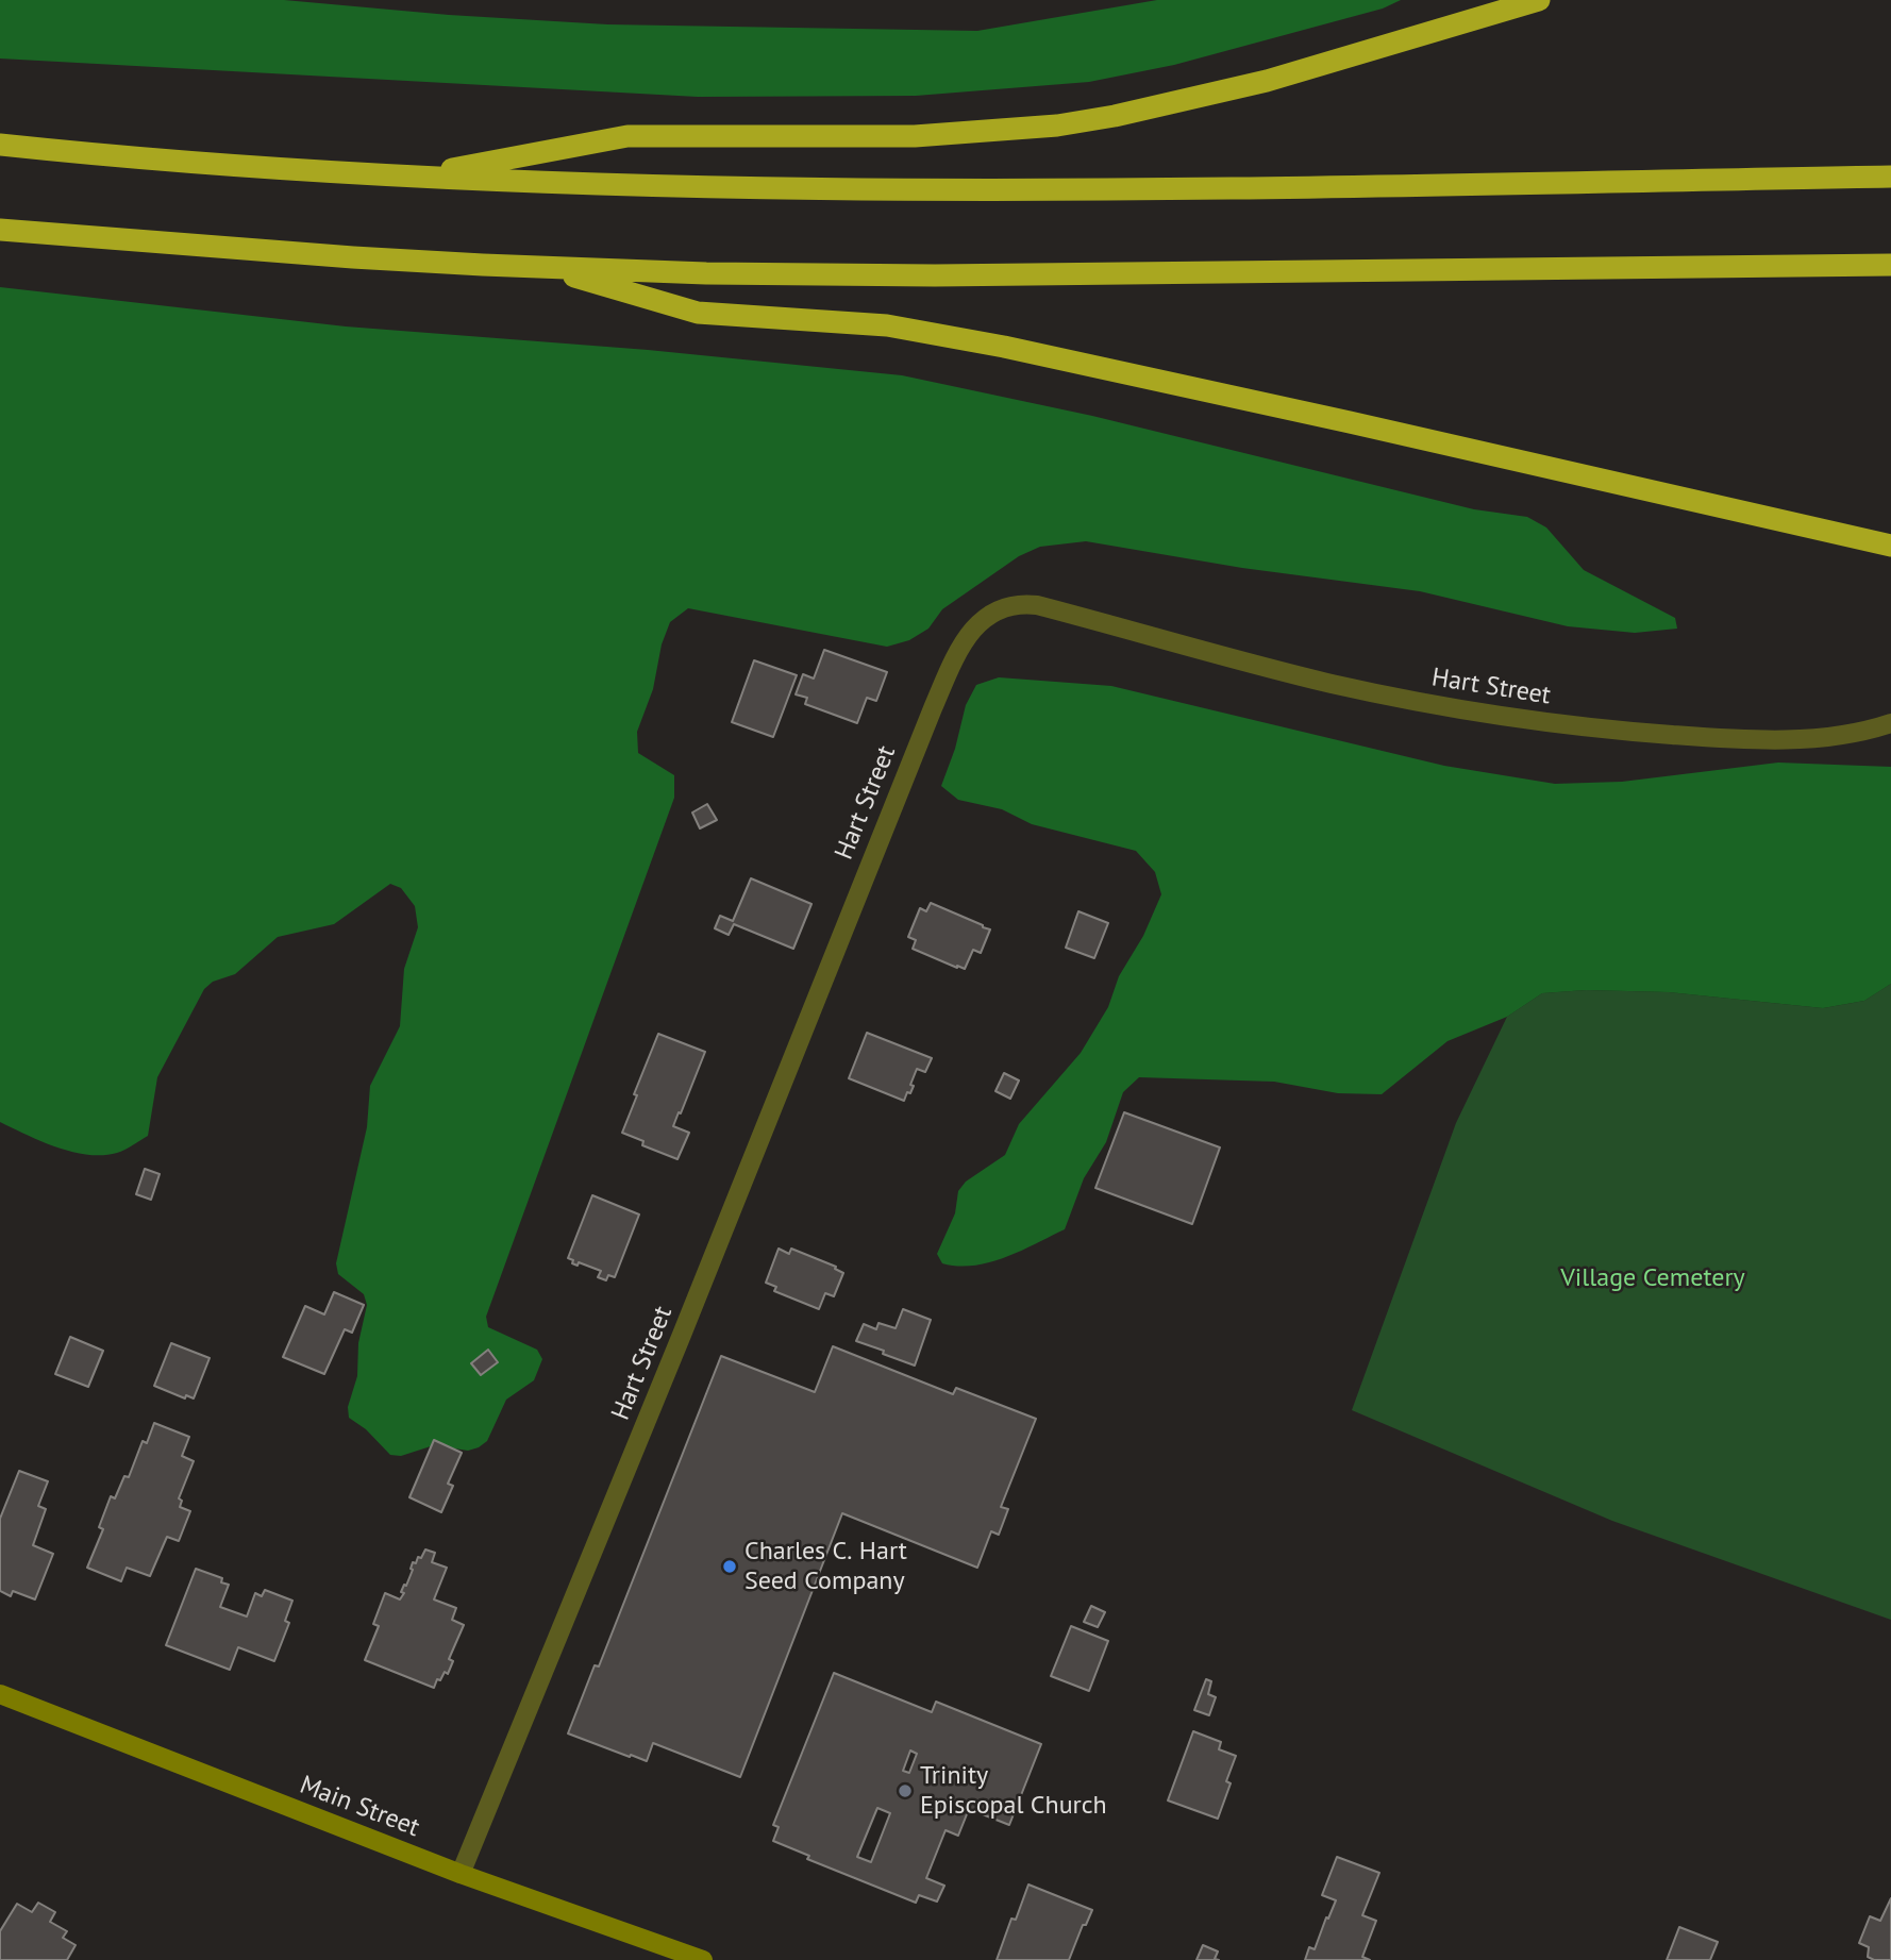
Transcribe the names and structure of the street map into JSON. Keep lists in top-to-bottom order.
{
  "streets": {
    "street": ["Hart Street", "Main Street"]
  },
  "crossings": [
    ["Hart Street", "Main Street"]
  ],
  "parks": ["Village Cemetery"],
  "places": ["Charles C. Hart Seed Company", "Trinity Episcopal Church"]
}
